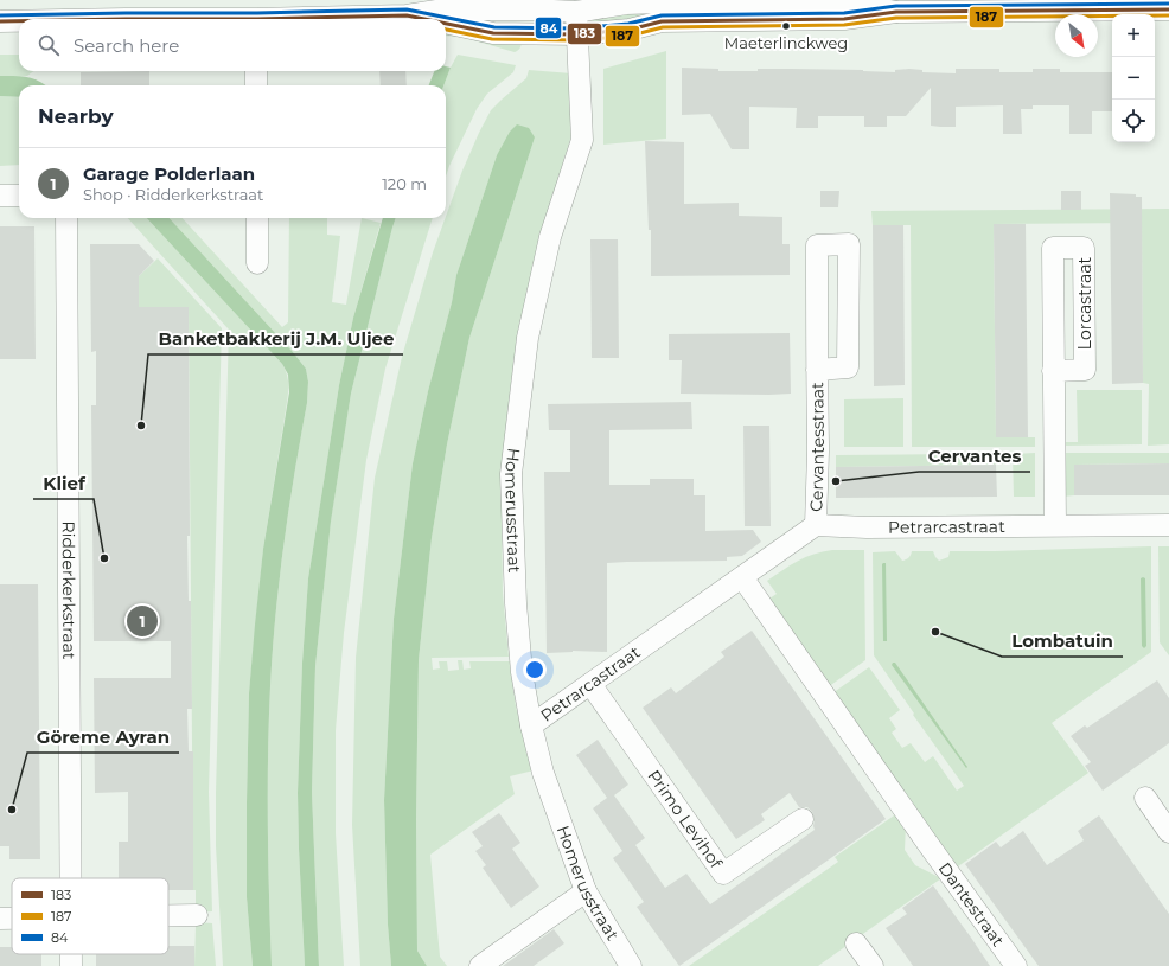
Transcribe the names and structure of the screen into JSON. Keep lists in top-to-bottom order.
{
  "streets": {
    "street": [
      "Lorcastraat",
      "Cervantesstraat",
      "Homerusstraat",
      "Petrarcastraat",
      "Ridderkerkstraat",
      "Primo Levihof",
      "Dantestraat"
    ]
  },
  "crossings": [
    ["Lorcastraat", "Petrarcastraat"],
    ["Cervantesstraat", "Petrarcastraat"],
    ["Homerusstraat", "Petrarcastraat"],
    ["Petrarcastraat", "Primo Levihof"],
    ["Petrarcastraat", "Dantestraat"]
  ],
  "places": [
    "Maeterlinckweg",
    "Banketbakkerij J.M. Uljee",
    "Cervantes",
    "Klief",
    "Lombatuin",
    "Göreme Ayran"
  ],
  "lines": ["transit line 84", "transit line 183", "transit line 187"],
  "legend": ["183", "187", "84"],
  "north": "bottom right",
  "page": {
    "map_buttons": ["+", "−"],
    "search": "Search here",
    "heading": "Nearby",
    "list": [
      {
        "mark": "1",
        "name": "Garage Polderlaan",
        "note": "Shop · Ridderkerkstraat",
        "value": "120 m"
      }
    ],
    "pins": "1"
  }
}
